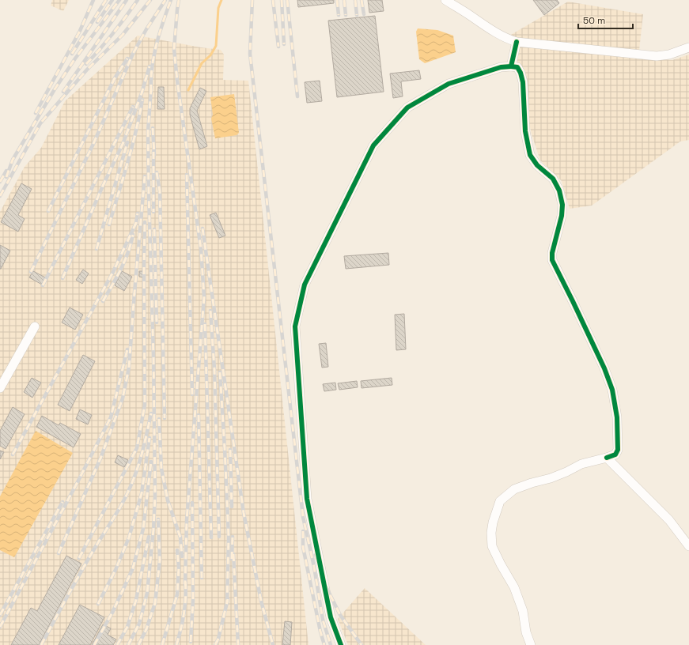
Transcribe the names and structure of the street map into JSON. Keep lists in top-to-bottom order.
{
  "scale_bar": "50 m"
}
